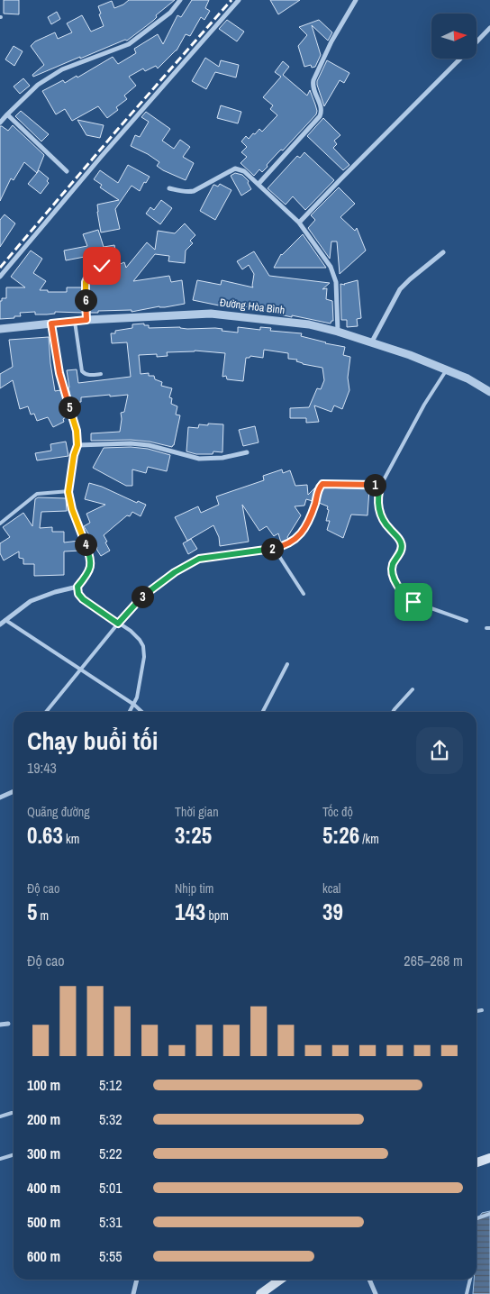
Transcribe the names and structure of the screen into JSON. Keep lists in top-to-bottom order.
{
  "streets": {
    "street": ["Đường Hòa Bình"]
  },
  "north": "right",
  "page": {
    "pins": [
      "6",
      "5",
      "1",
      "4",
      "2",
      "3"
    ],
    "heading": ["Chạy buổi tối", "19:43"],
    "stats": [
      ["Quãng đường", "0.63 km"],
      ["Thời gian", "3:25"],
      ["Tốc độ", "5:26 /km"],
      ["Độ cao", "5 m"],
      ["Nhịp tim", "143 bpm"],
      ["kcal", "39"]
    ],
    "chart": ["Độ cao", "265–268 m"],
    "list": [
      {
        "name": "100 m",
        "note": "5:12"
      },
      {
        "name": "200 m",
        "note": "5:32"
      },
      {
        "name": "300 m",
        "note": "5:22"
      },
      {
        "name": "400 m",
        "note": "5:01"
      },
      {
        "name": "500 m",
        "note": "5:31"
      },
      {
        "name": "600 m",
        "note": "5:55"
      }
    ]
  }
}
